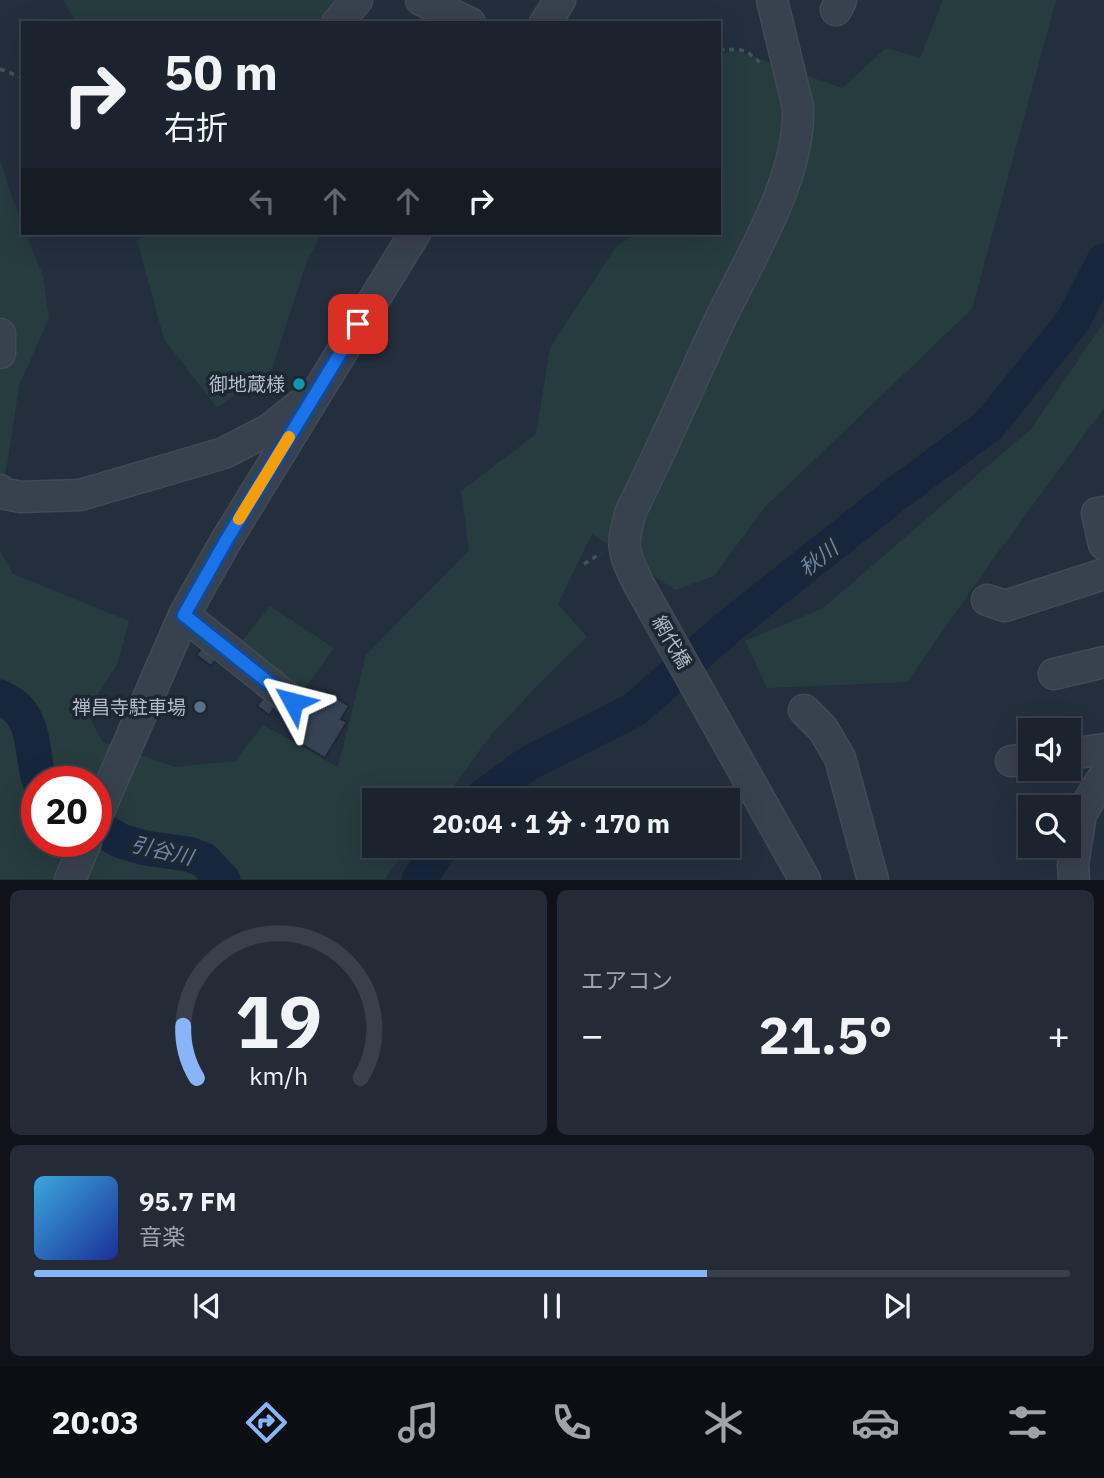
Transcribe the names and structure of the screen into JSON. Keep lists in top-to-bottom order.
{
  "streets": {
    "street": ["網代橋"]
  },
  "water": ["秋川", "引谷川"],
  "places": ["御地蔵様", "禅昌寺駐車場"],
  "page": {
    "turn": ["50 m", "右折"],
    "limit": "20",
    "trip": "20:04 · 1 分 · 170 m",
    "tile": "エアコン",
    "heat": ["−", "21.5°", "+"],
    "song": ["95.7 FM", "音楽"],
    "tabs": "20:03",
    "gauge": ["19", "km/h"]
  }
}
